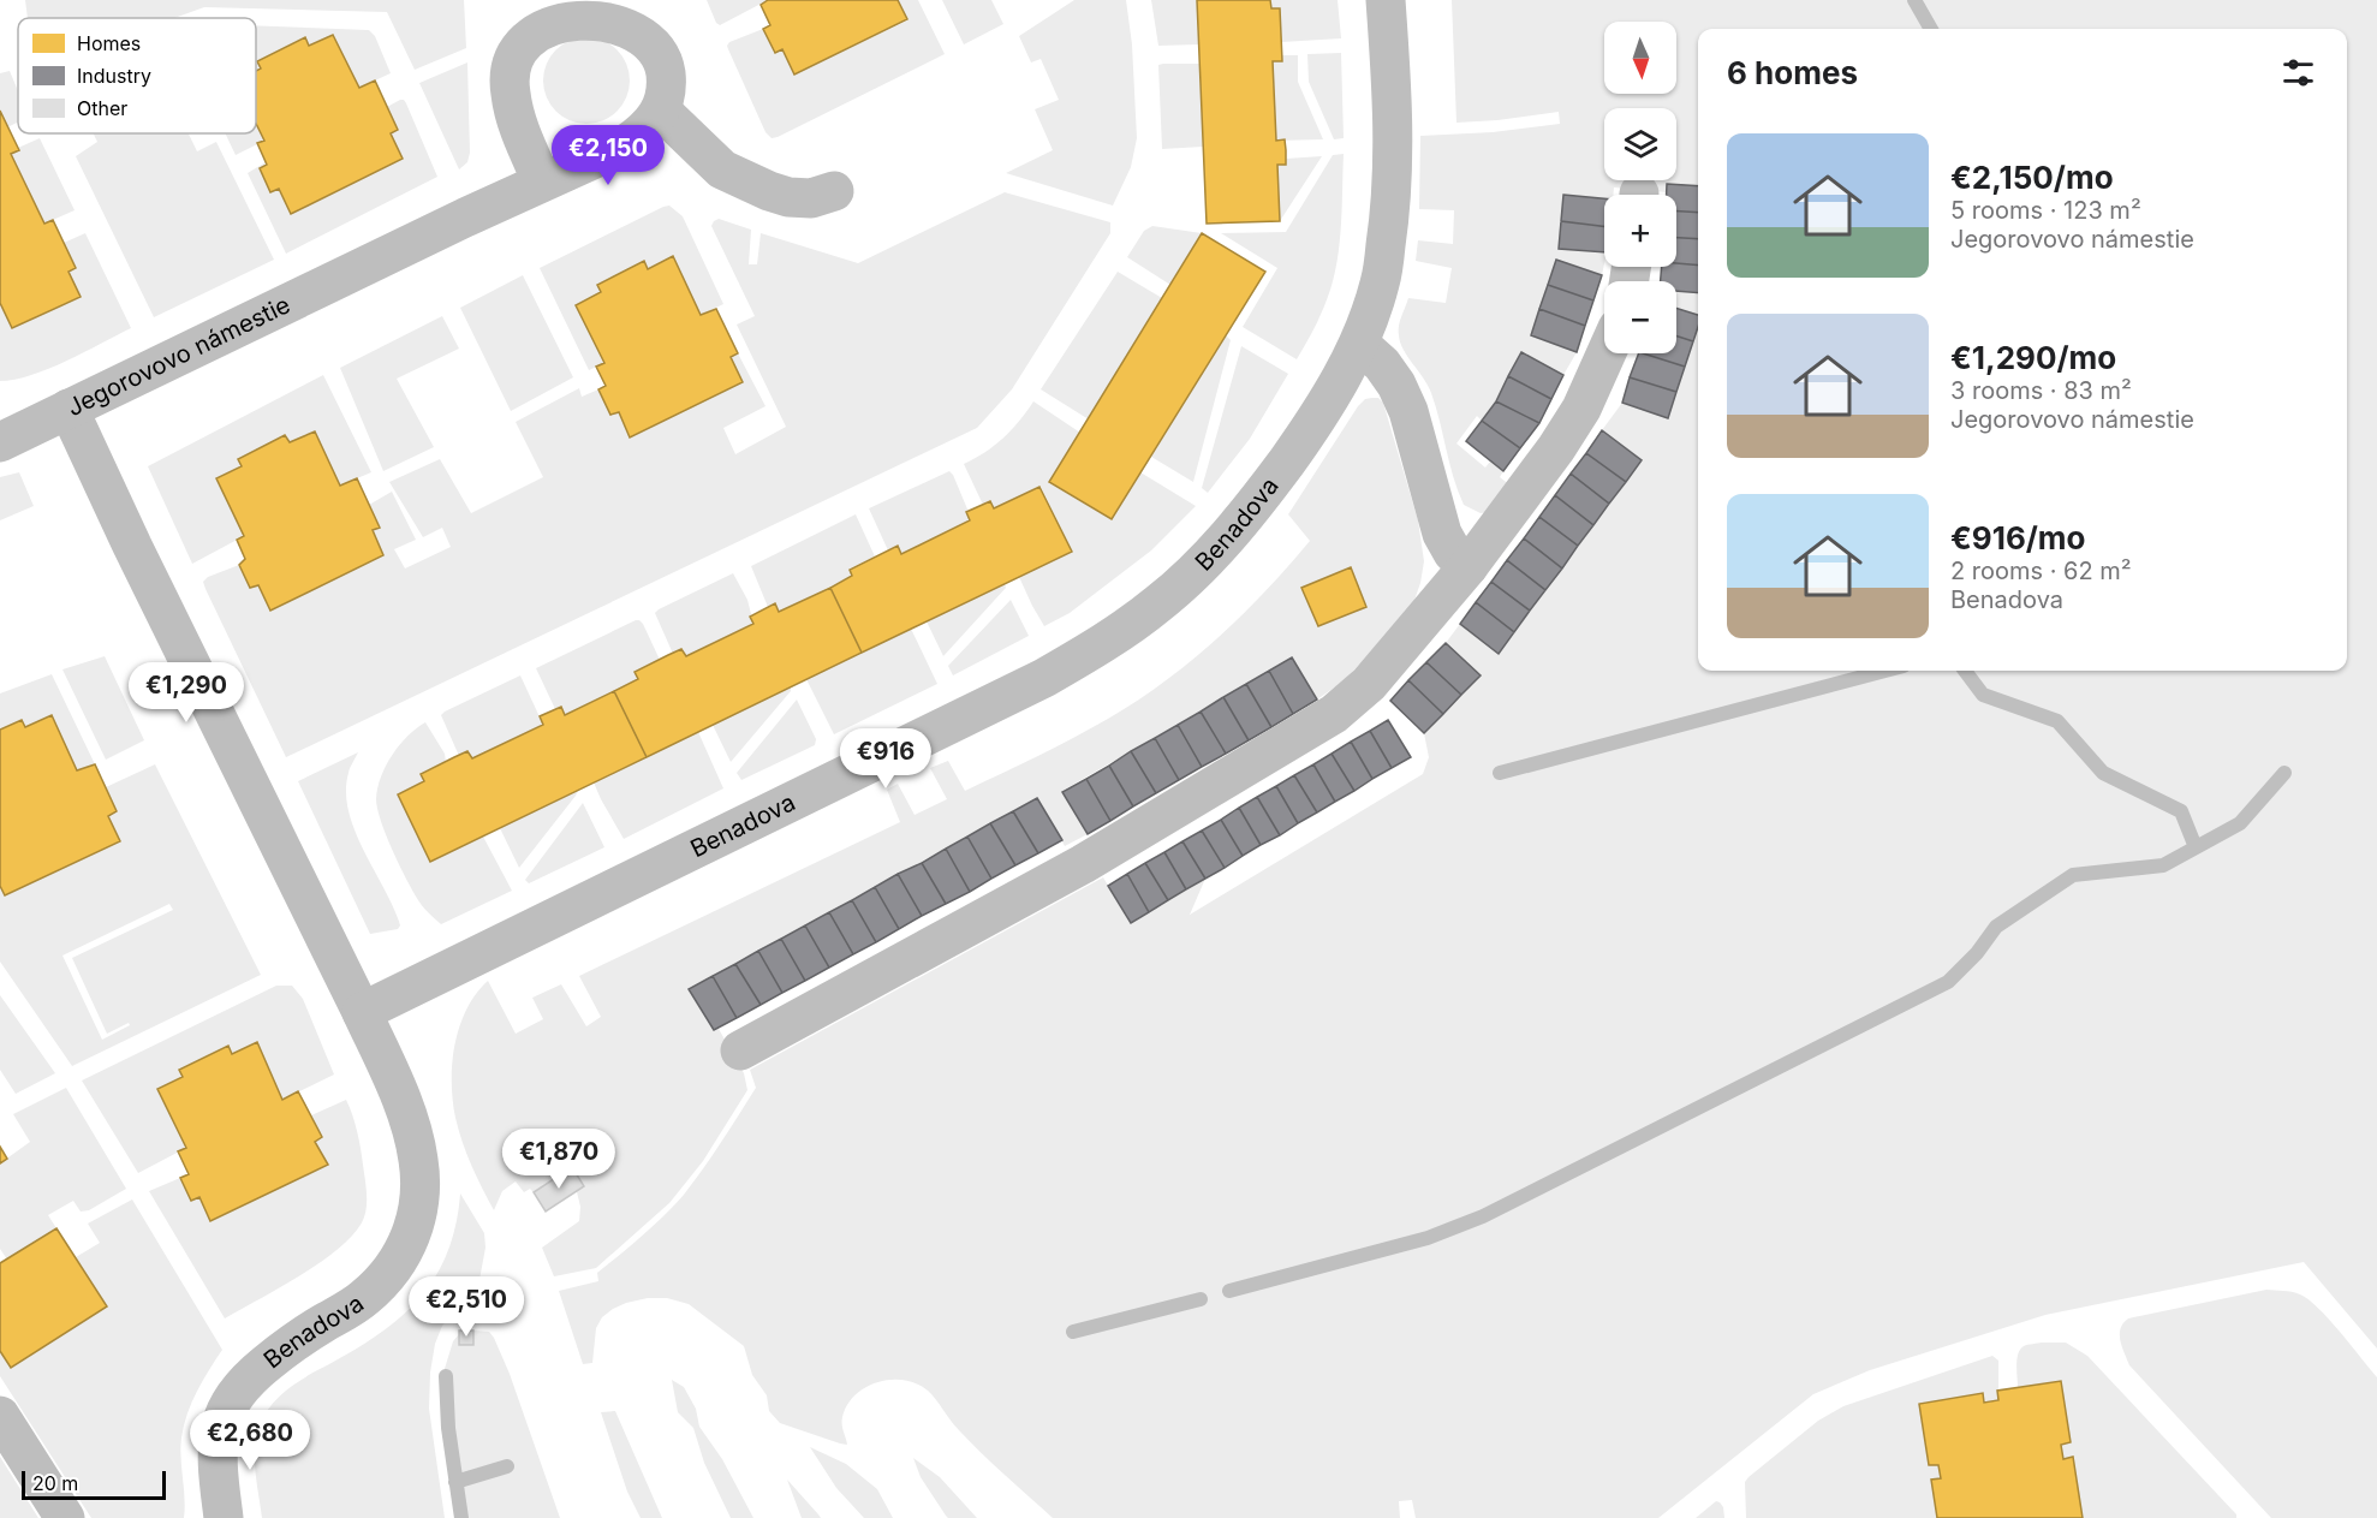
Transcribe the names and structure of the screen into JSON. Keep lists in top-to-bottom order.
{
  "streets": {
    "street": ["Jegorovovo námestie", "Benadova"]
  },
  "crossings": [
    ["Jegorovovo námestie", "Benadova"]
  ],
  "legend": ["Homes", "Industry", "Other"],
  "scale_bar": "20 m",
  "north": "bottom",
  "page": {
    "map_buttons": ["+", "−"],
    "heading": "6 homes",
    "list": [
      {
        "name": "€2,150/mo",
        "note": "5 rooms · 123 m² · Jegorovovo námestie"
      },
      {
        "name": "€1,290/mo",
        "note": "3 rooms · 83 m² · Jegorovovo námestie"
      },
      {
        "name": "€916/mo",
        "note": "2 rooms · 62 m² · Benadova"
      }
    ],
    "price": [
      "€2,150",
      "€1,290",
      "€916",
      "€1,870",
      "€2,510",
      "€2,680"
    ],
    "scale": "20 m"
  }
}
